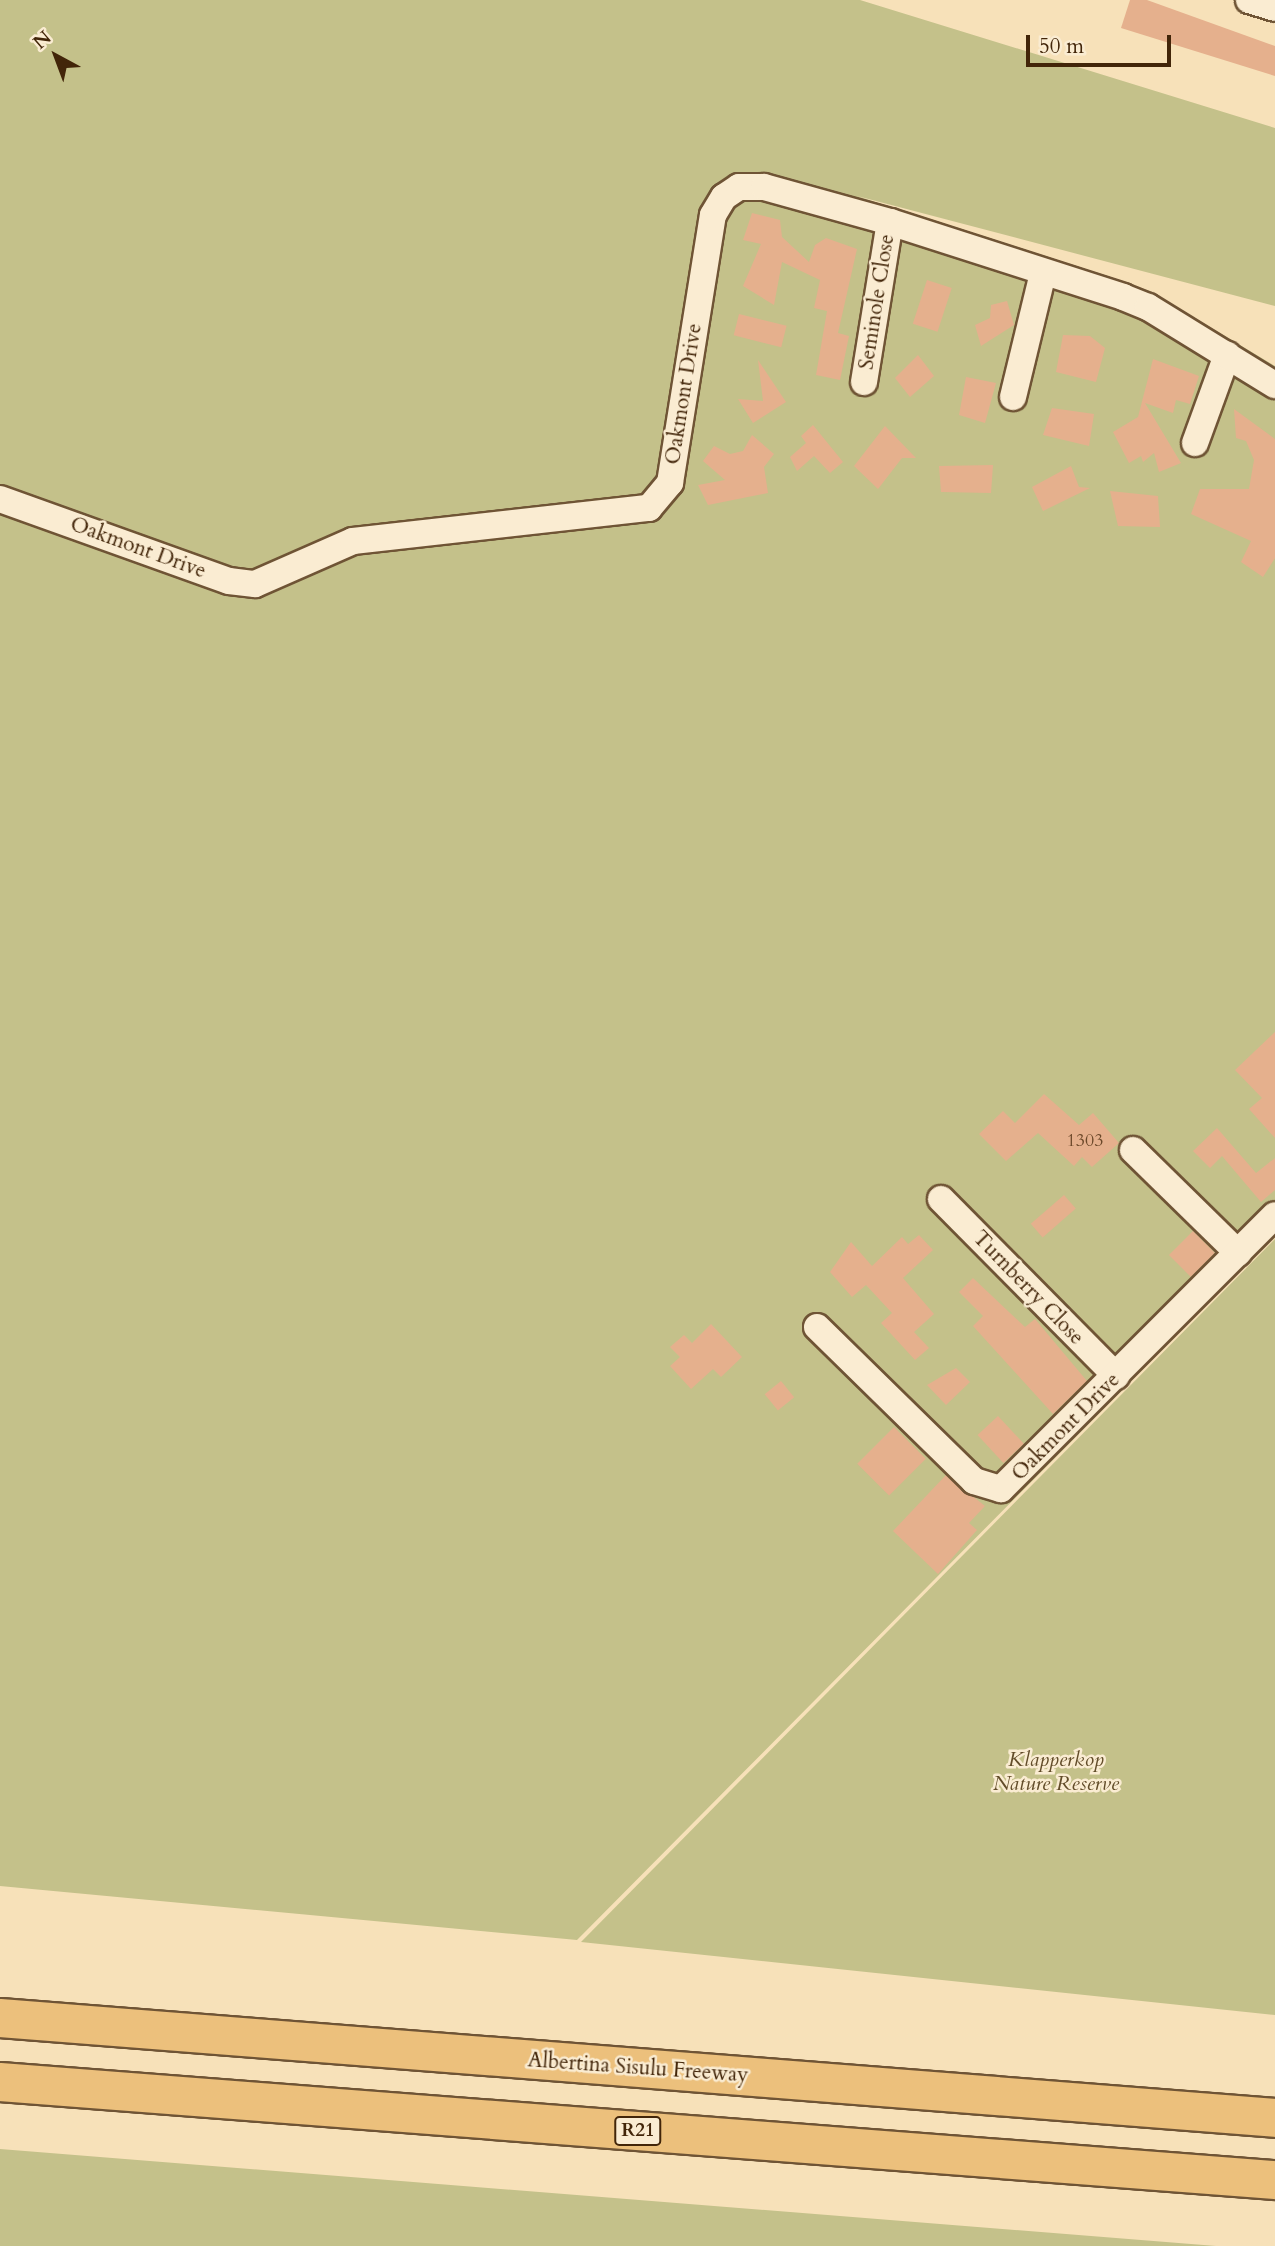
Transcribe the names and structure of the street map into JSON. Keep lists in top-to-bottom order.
{
  "streets": {
    "highway": ["Albertina Sisulu Freeway", "R21"],
    "street": ["Seminole Close", "Oakmont Drive", "Turnberry Close"]
  },
  "crossings": [
    ["Seminole Close", "Oakmont Drive"],
    ["Oakmont Drive", "Turnberry Close"]
  ],
  "parks": ["Klapperkop Nature Reserve"],
  "house_numbers": ["1303"],
  "scale_bar": "50 m",
  "north": "top left"
}
